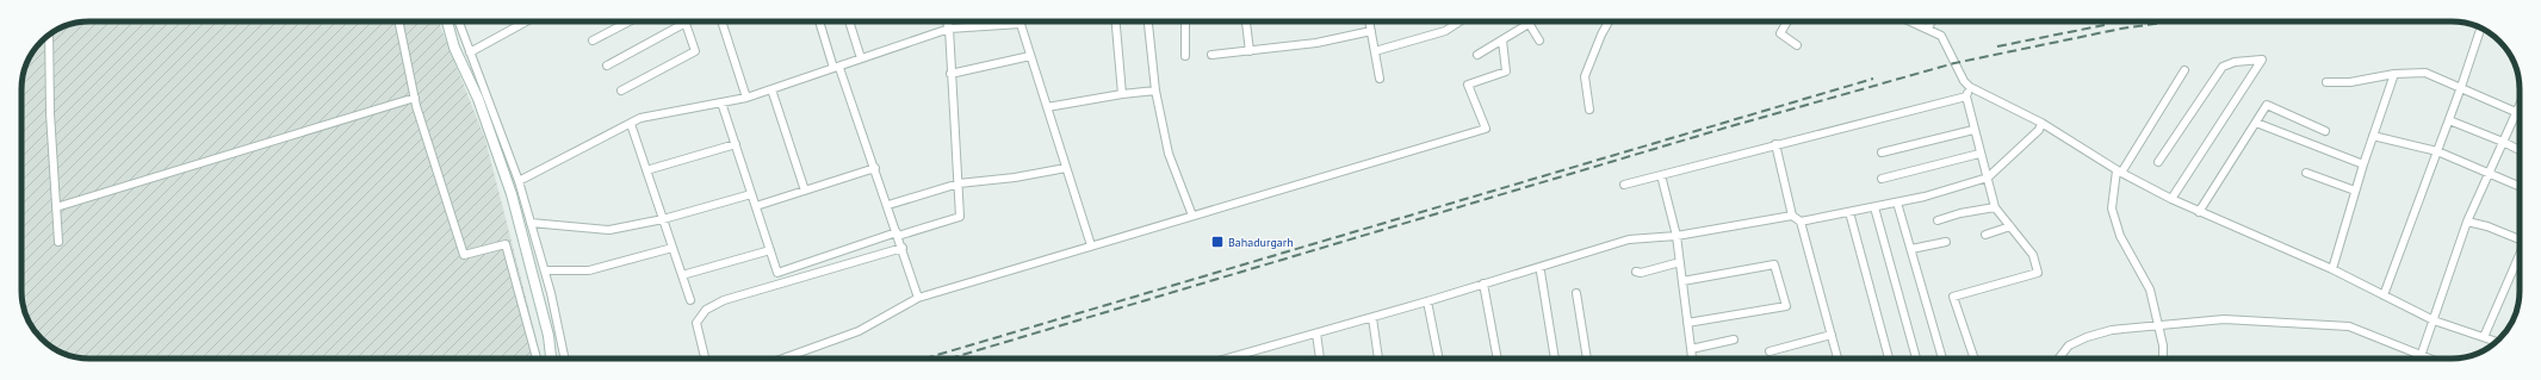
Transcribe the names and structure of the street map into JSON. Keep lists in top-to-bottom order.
{
  "places": {
    "transit": ["Bahadurgarh"]
  }
}
